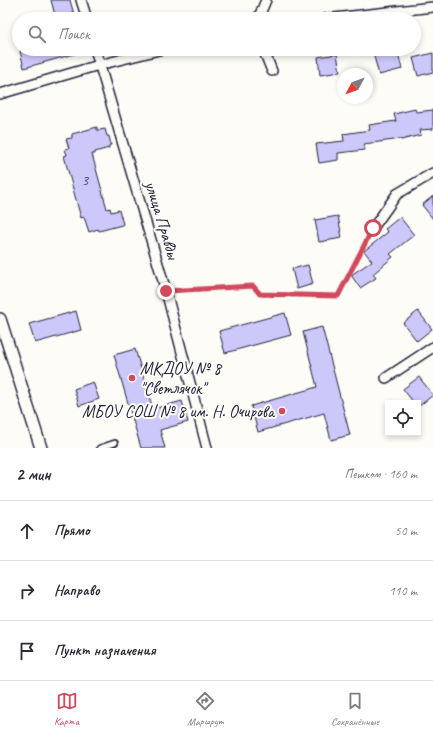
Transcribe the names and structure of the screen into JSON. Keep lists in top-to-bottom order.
{
  "streets": {
    "street": ["улица Правды"]
  },
  "places": ["МКДОУ № 8 \"Светлячок\"", "МБОУ СОШ № 8 им. Н. Очирова"],
  "house_numbers": ["3"],
  "north": "bottom left",
  "page": {
    "search": "Поиск",
    "heading": ["2 мин", "Пешком · 160 m"],
    "list": [
      ["Прямо", "50 m"],
      ["Направо", "110 m"],
      "Пункт назначения"
    ],
    "nav": ["Карта", "Маршрут", "Сохранённые"]
  }
}
